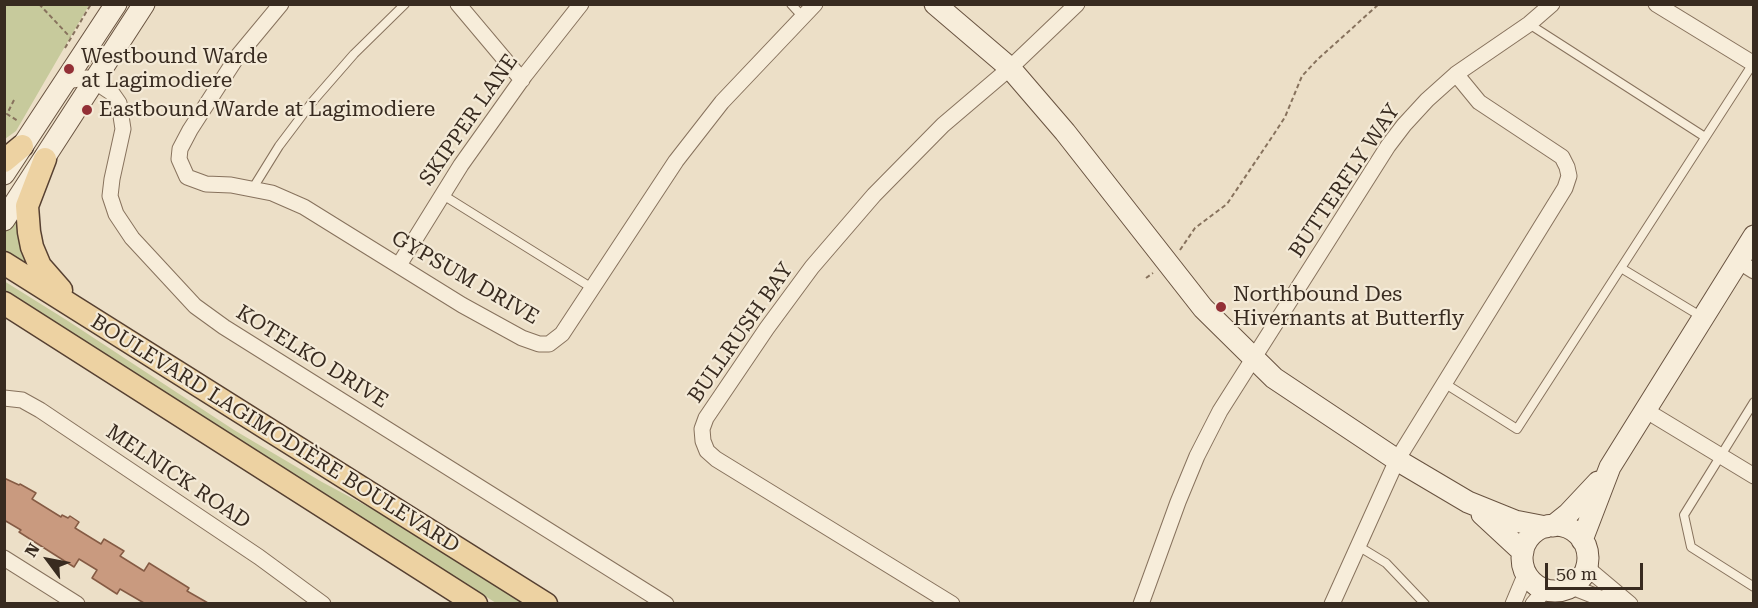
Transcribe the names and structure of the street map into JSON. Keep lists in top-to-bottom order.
{
  "streets": {
    "main road": ["BOULEVARD LAGIMODIÈRE BOULEVARD"],
    "street": [
      "SKIPPER LANE",
      "BUTTERFLY WAY",
      "GYPSUM DRIVE",
      "BULLRUSH BAY",
      "KOTELKO DRIVE",
      "MELNICK ROAD"
    ]
  },
  "crossings": [
    ["SKIPPER LANE", "GYPSUM DRIVE"]
  ],
  "places": ["Westbound Warde at Lagimodiere", "Eastbound Warde at Lagimodiere", "Northbound Des Hivernants at Butterfly"],
  "scale_bar": "50 m",
  "north": "top left"
}
